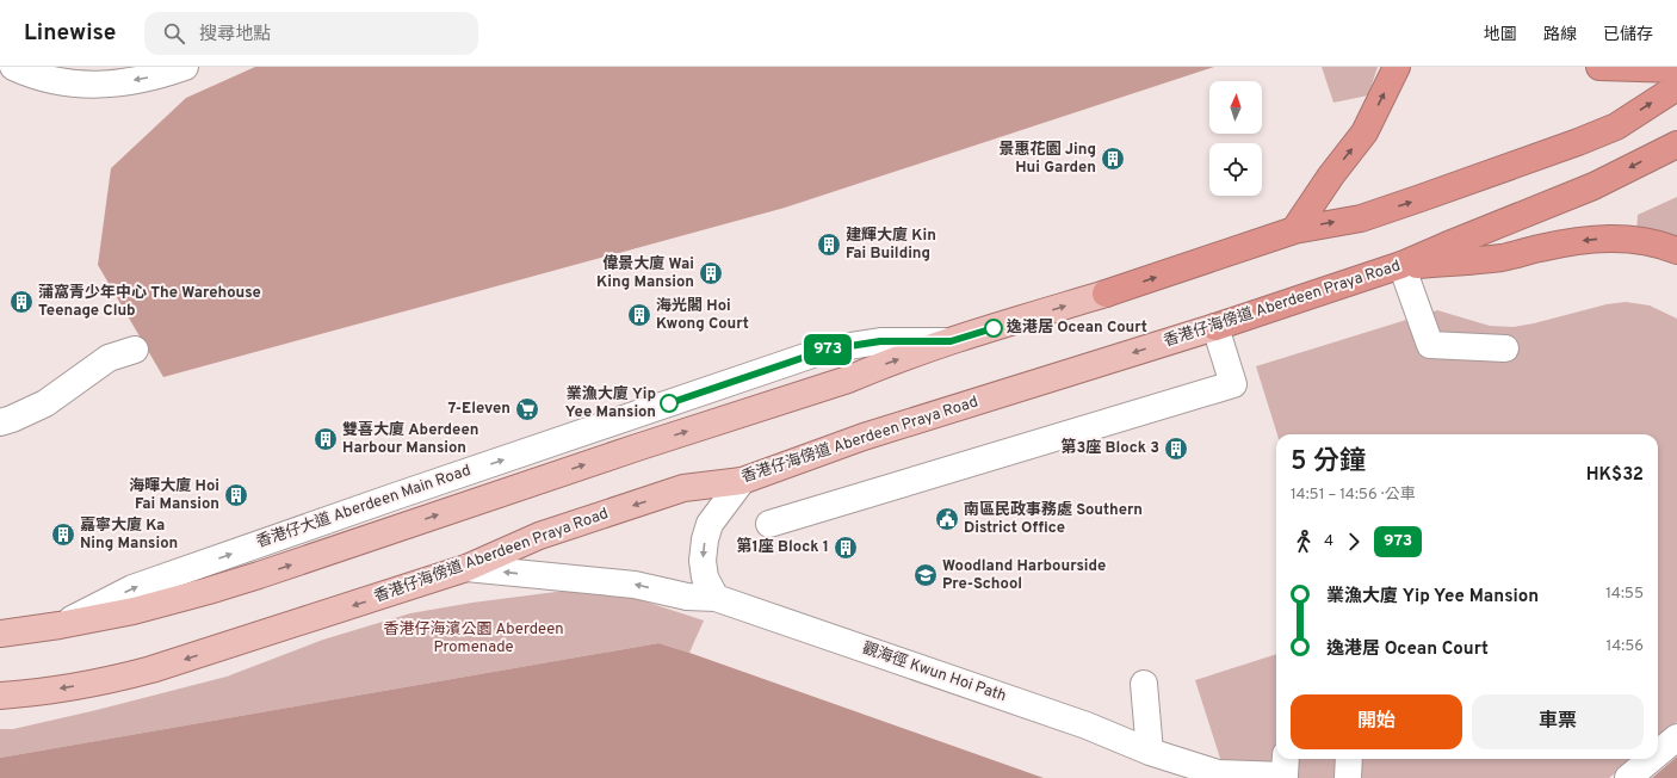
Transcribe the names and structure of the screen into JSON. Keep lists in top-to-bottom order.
{
  "streets": {
    "highway": ["香港仔海傍道 Aberdeen Praya Road"],
    "street": ["香港仔大道 Aberdeen Main Road", "觀海徑 Kwun Hoi Path"]
  },
  "crossings": [
    ["香港仔海傍道 Aberdeen Praya Road", "觀海徑 Kwun Hoi Path"]
  ],
  "one_way": ["香港仔大道 Aberdeen Main Road"],
  "parks": ["香港仔海濱公園 Aberdeen Promenade"],
  "places": {
    "building": [
      "景惠花園 Jing Hui Garden",
      "建輝大廈 Kin Fai Building",
      "偉景大廈 Wai King Mansion",
      "蒲窩青少年中心 The Warehouse Teenage Club",
      "海光閣 Hoi Kwong Court",
      "雙喜大廈 Aberdeen Harbour Mansion",
      "第3座 Block 3",
      "海暉大廈 Hoi Fai Mansion",
      "嘉寧大廈 Ka Ning Mansion",
      "第1座 Block 1"
    ],
    "other": ["逸港居 Ocean Court", "業漁大廈 Yip Yee Mansion"],
    "supermarket": ["7-Eleven"],
    "public building": ["南區民政事務處 Southern District Office"],
    "school or university": ["Woodland Harbourside Pre-School"]
  },
  "lines": ["bus line 973"],
  "north": "top",
  "page": {
    "header": "Linewise",
    "search": "搜尋地點",
    "nav": ["地圖", "路線", "已儲存"],
    "on_map": "973",
    "heading": ["5 分鐘", "14:51 – 14:56 · 公車", "HK$32"],
    "legs": ["4", "973"],
    "list": [
      {
        "name": "業漁大廈 Yip Yee Mansion",
        "value": "14:55"
      },
      {
        "name": "逸港居 Ocean Court",
        "value": "14:56"
      }
    ],
    "buttons": ["開始", "車票"]
  }
}
